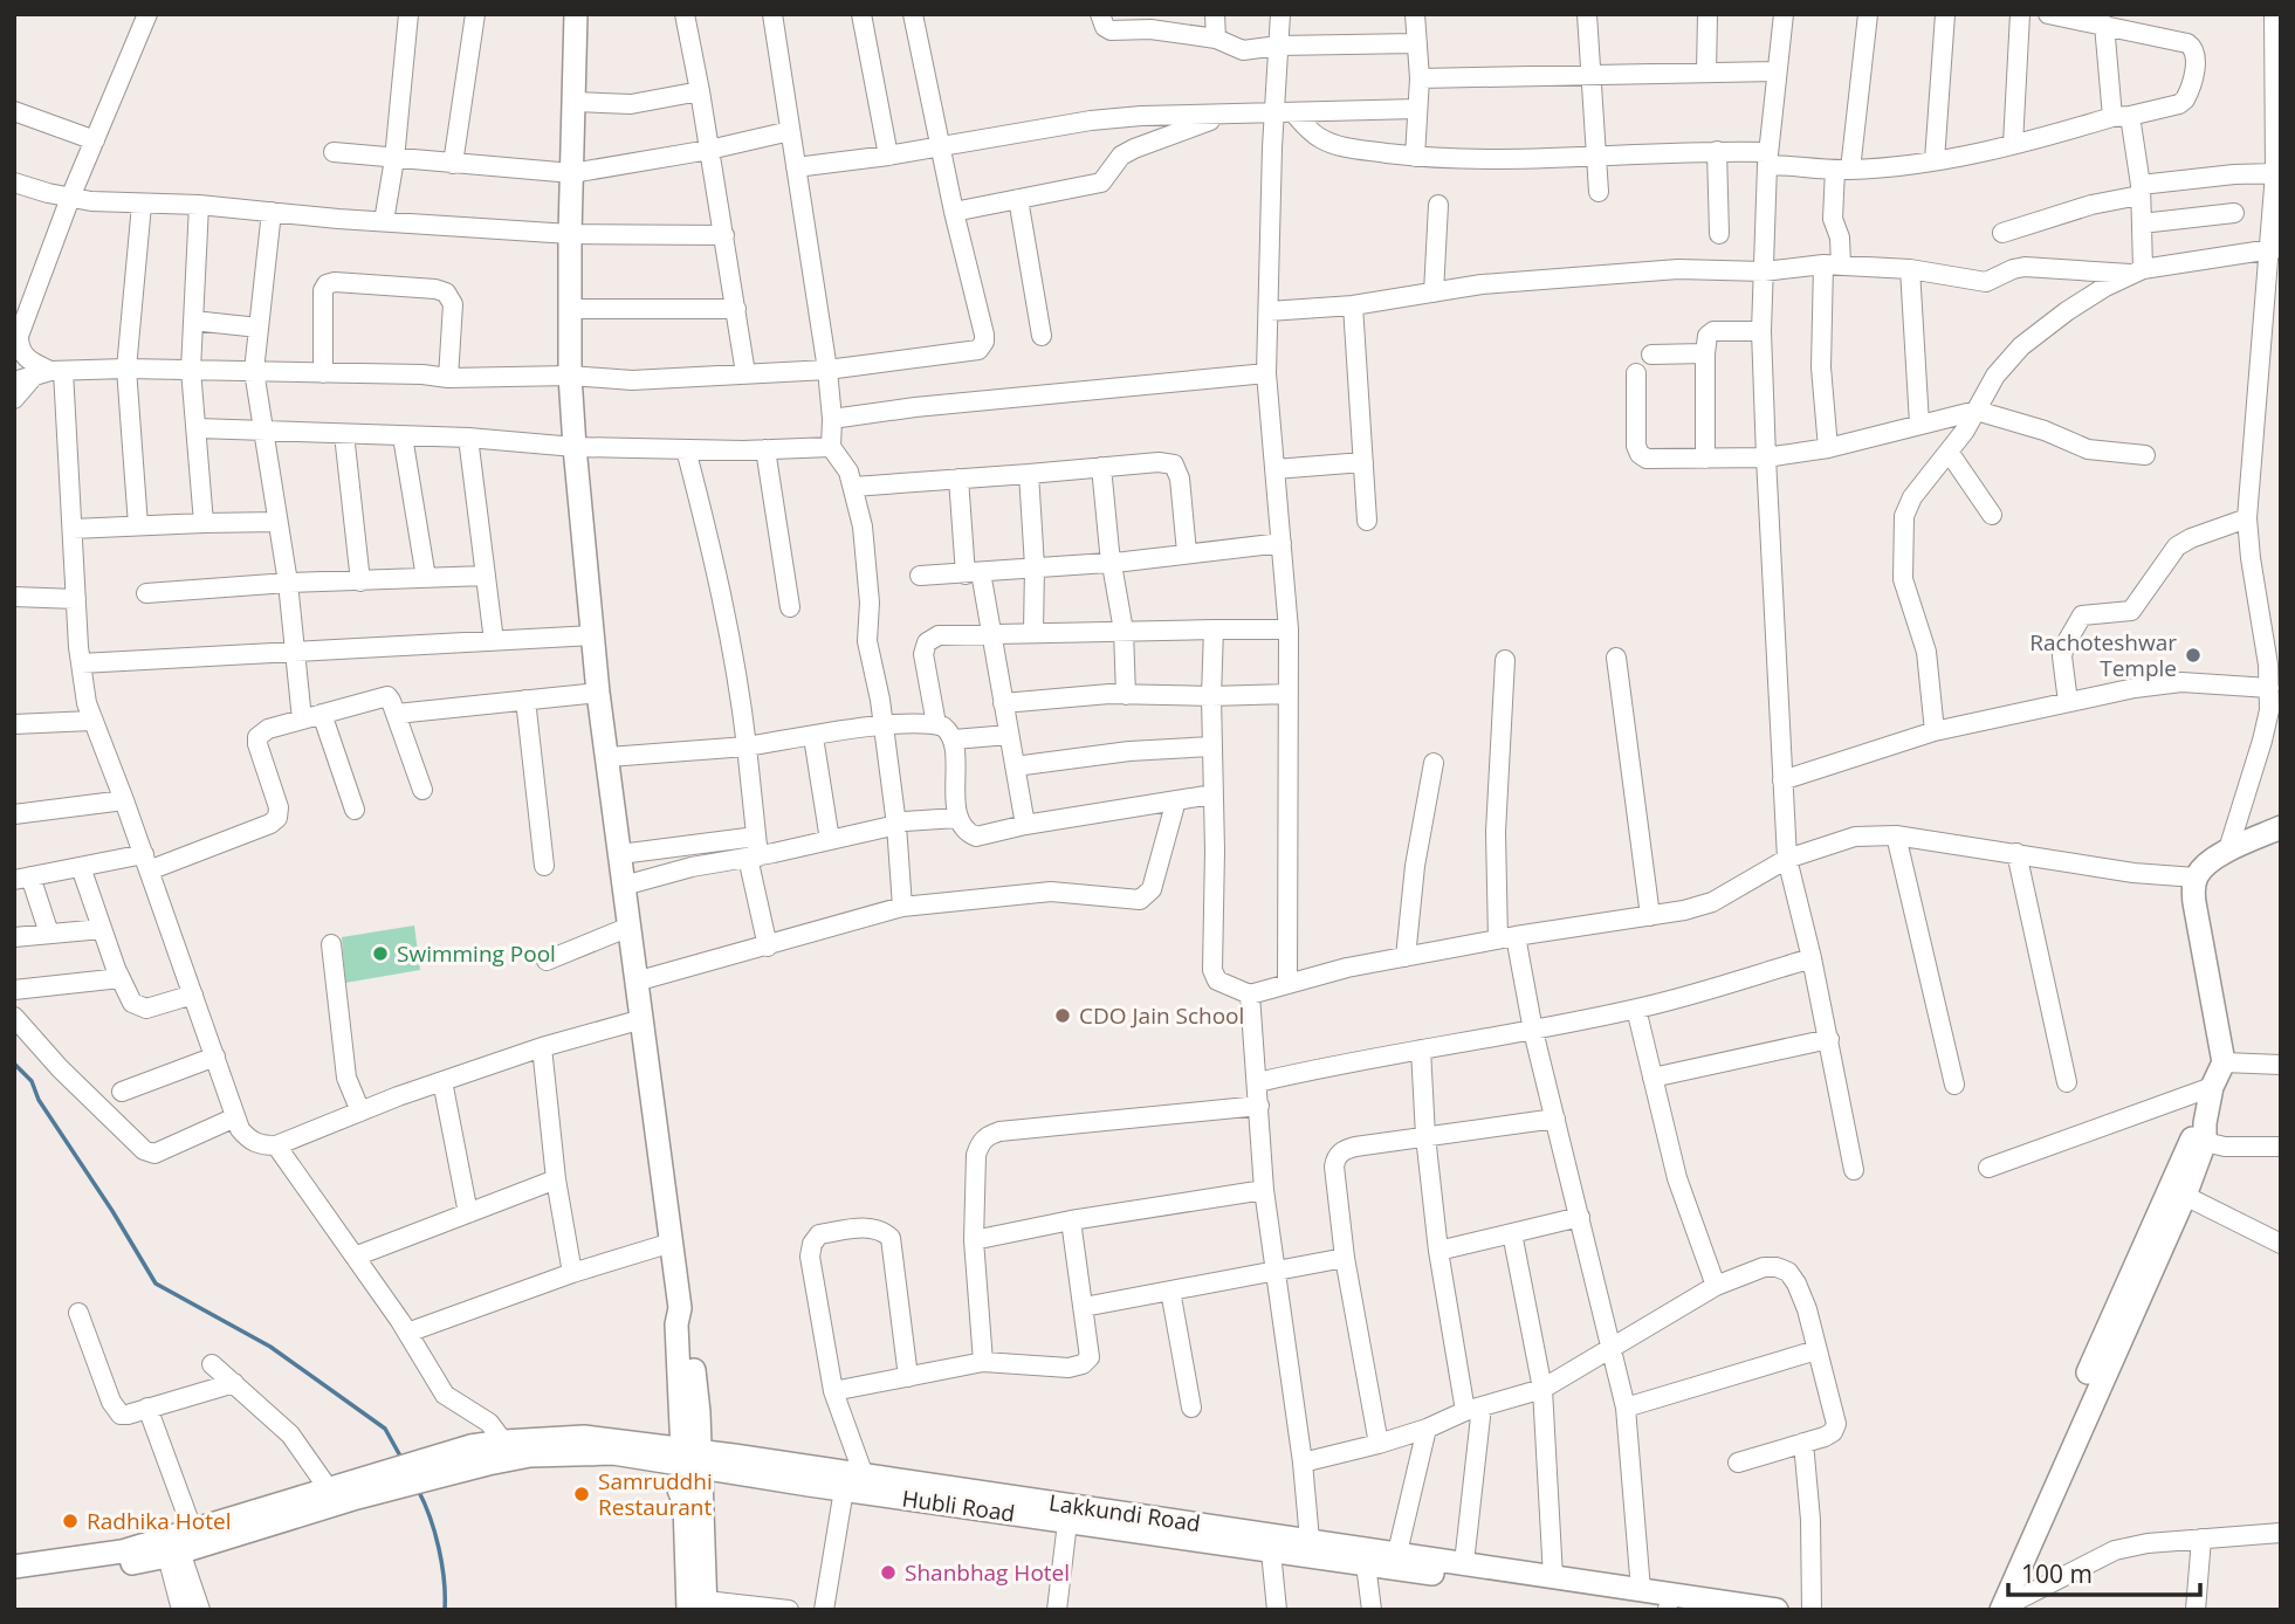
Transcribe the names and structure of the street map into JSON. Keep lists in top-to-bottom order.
{
  "streets": {
    "main road": ["Hubli Road", "Lakkundi Road"]
  },
  "crossings": [
    ["Hubli Road", "Lakkundi Road"]
  ],
  "places": [
    "Rachoteshwar Temple",
    "Swimming Pool",
    "CDO Jain School",
    "Samruddhi Restaurant",
    "Radhika Hotel",
    "Shanbhag Hotel"
  ],
  "scale_bar": "100 m"
}
